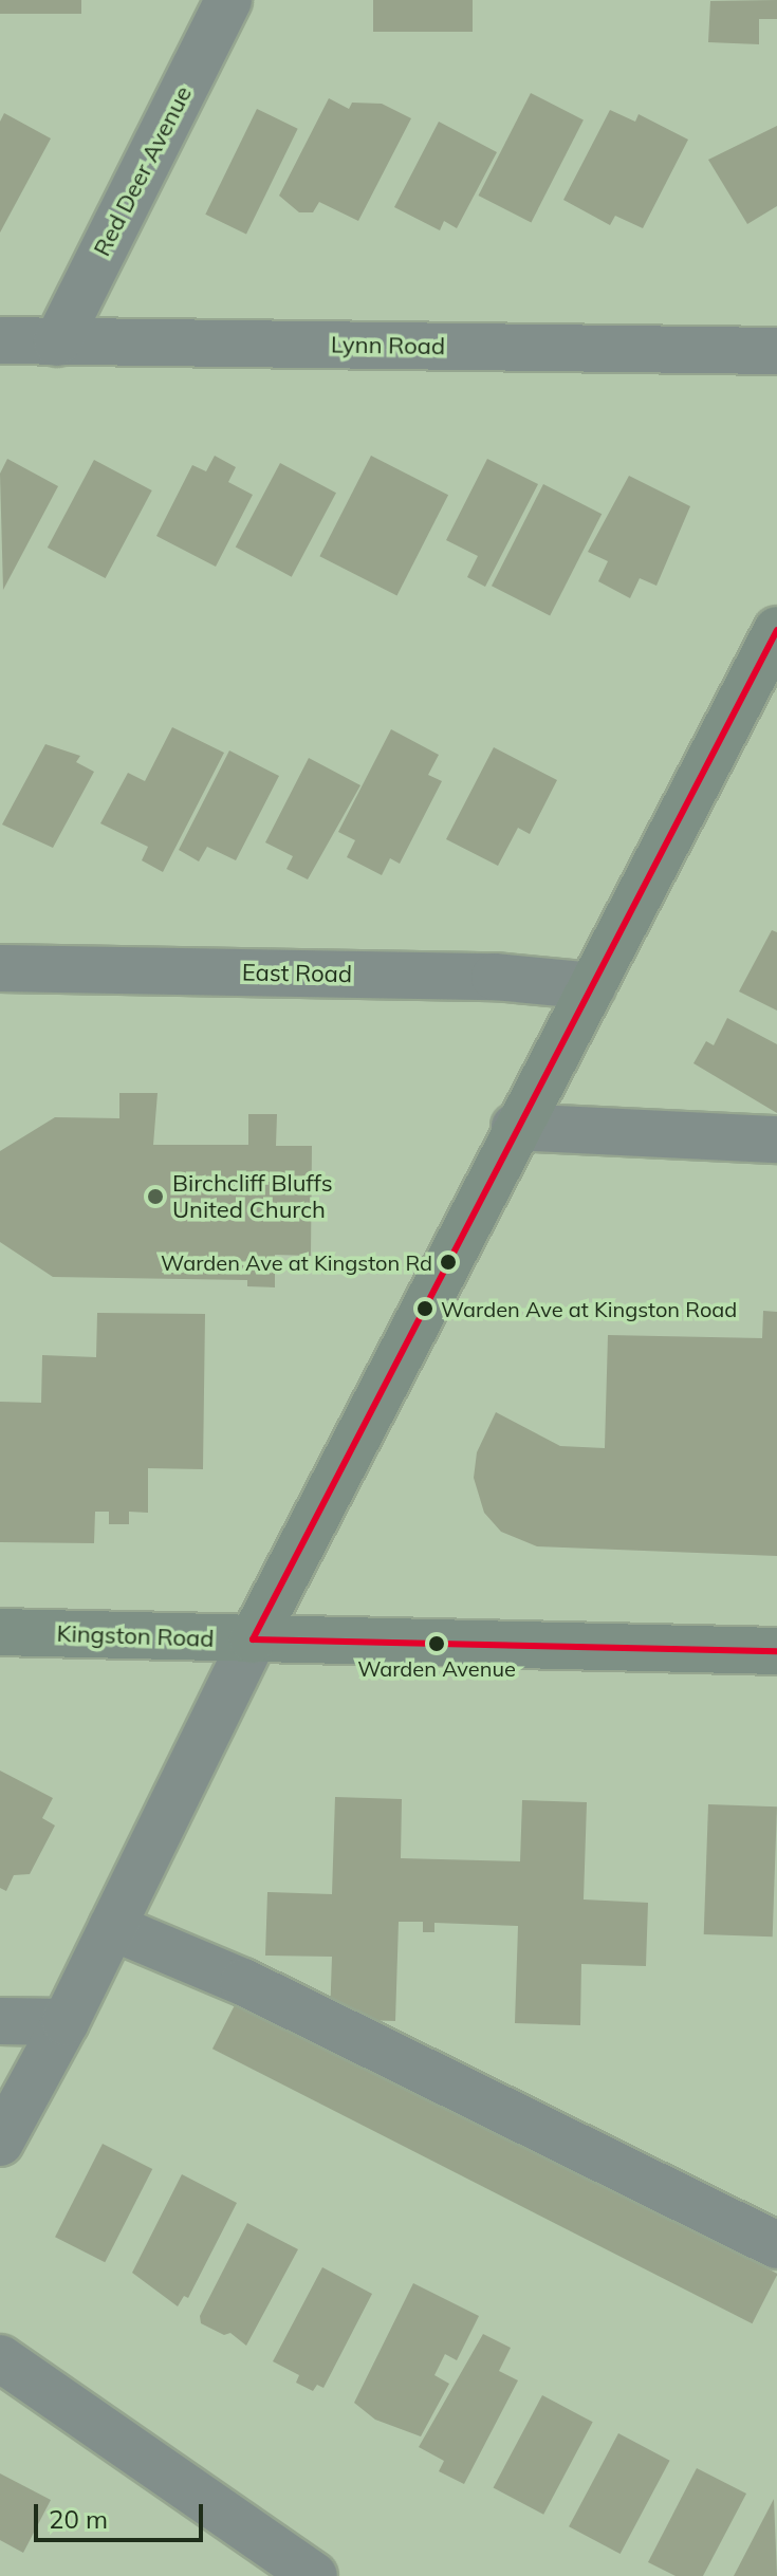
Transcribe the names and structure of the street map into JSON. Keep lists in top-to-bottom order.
{
  "streets": {
    "main road": ["Kingston Road"],
    "street": ["Red Deer Avenue", "Lynn Road", "East Road"]
  },
  "crossings": [
    ["Red Deer Avenue", "Lynn Road"]
  ],
  "places": [
    "Birchcliff Bluffs United Church",
    "Warden Ave at Kingston Rd",
    "Warden Ave at Kingston Road",
    "Warden Avenue"
  ],
  "scale_bar": "20 m"
}
